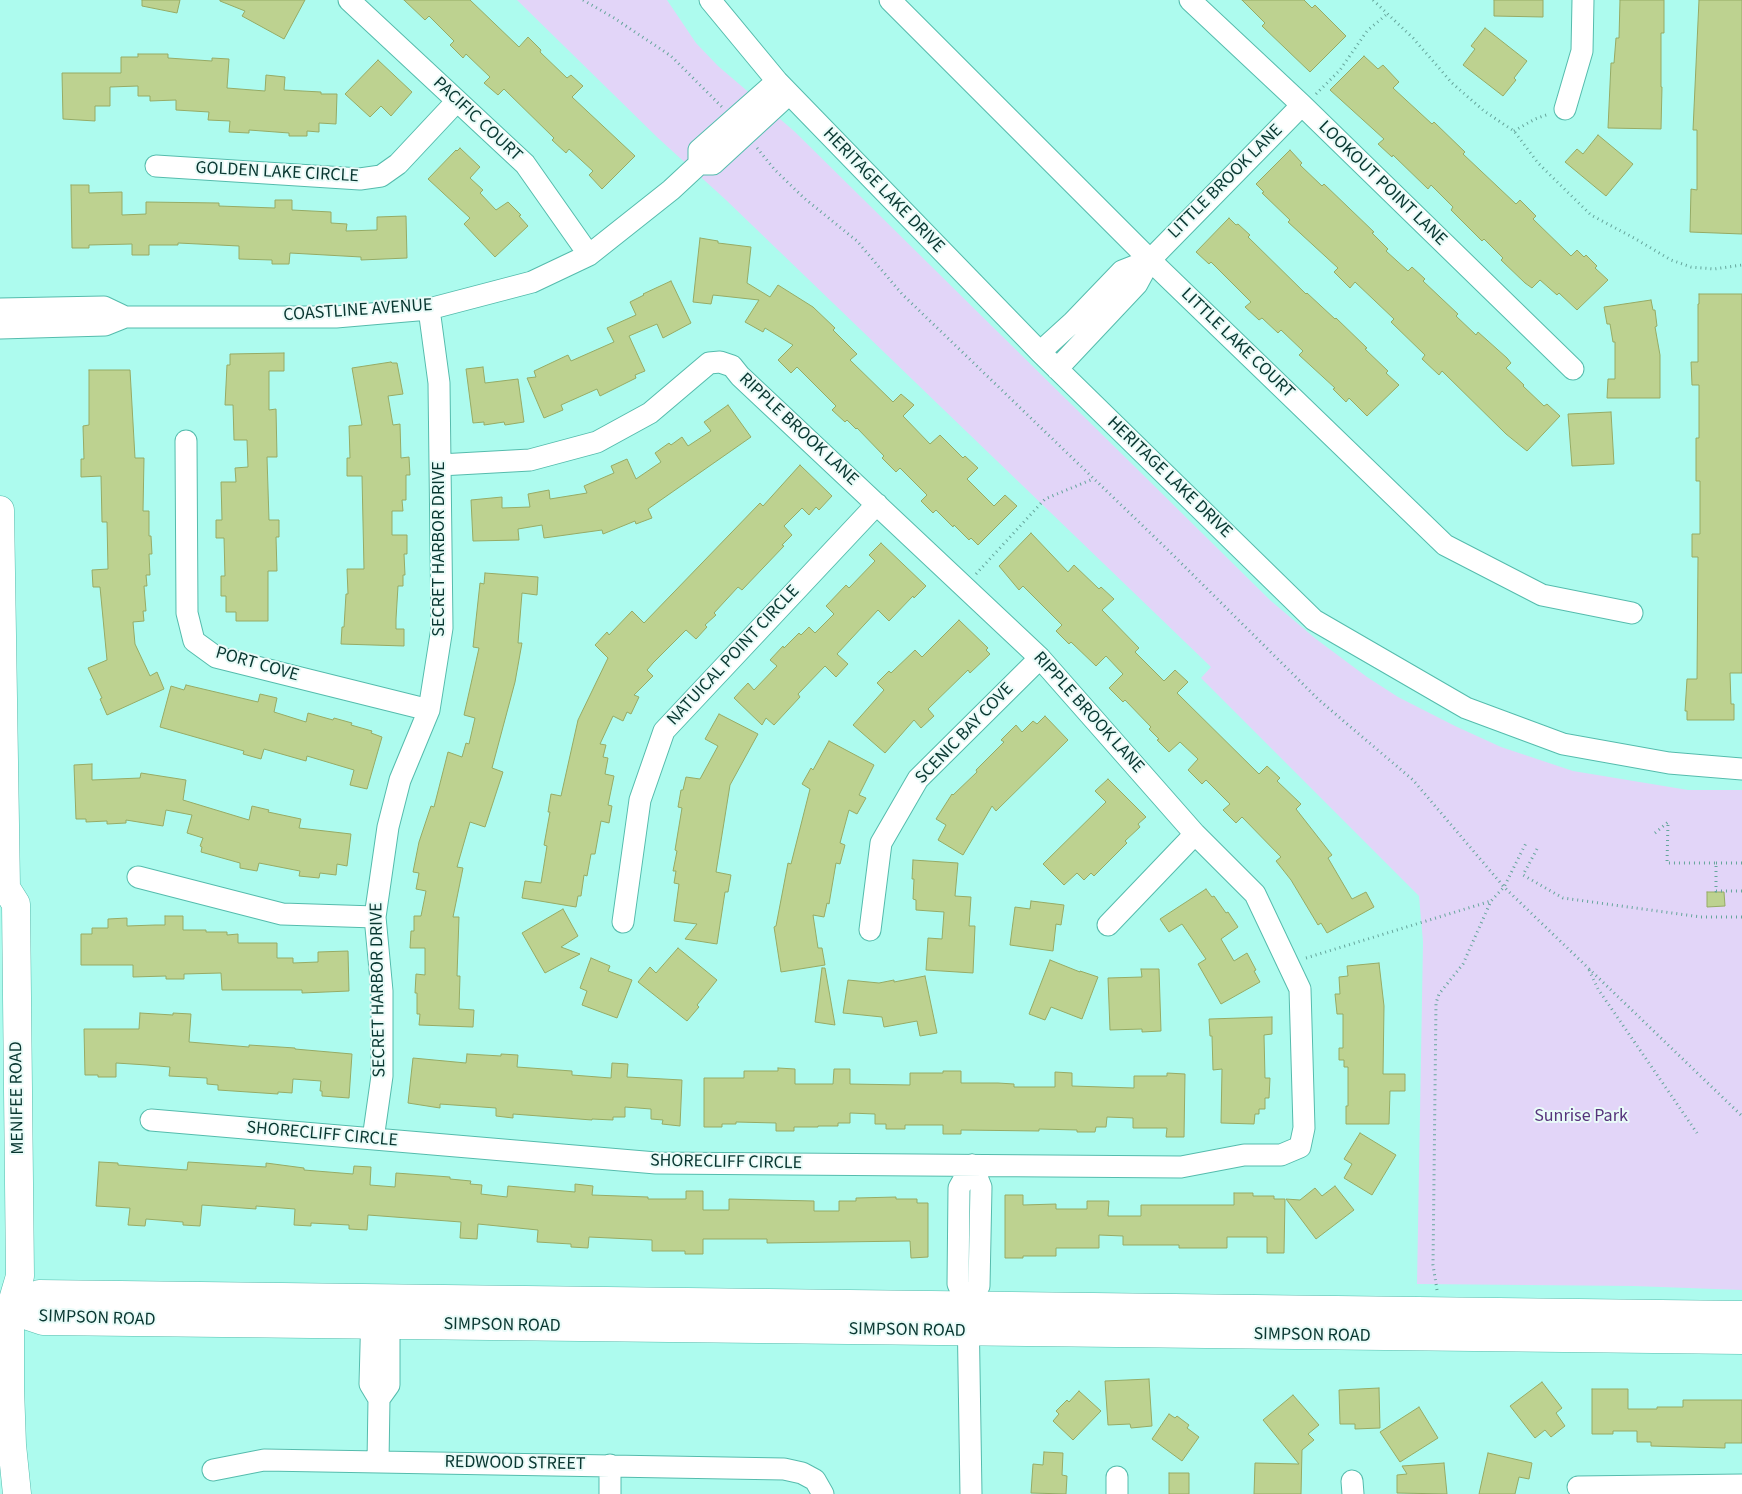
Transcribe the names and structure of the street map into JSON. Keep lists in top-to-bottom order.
{
  "streets": {
    "main road": ["MENIFEE ROAD", "SIMPSON ROAD"],
    "street": [
      "PACIFIC COURT",
      "GOLDEN LAKE CIRCLE",
      "LITTLE BROOK LANE",
      "LOOKOUT POINT LANE",
      "HERITAGE LAKE DRIVE",
      "COASTLINE AVENUE",
      "LITTLE LAKE COURT",
      "RIPPLE BROOK LANE",
      "SECRET HARBOR DRIVE",
      "NATUICAL POINT CIRCLE",
      "PORT COVE",
      "SCENIC BAY COVE",
      "SHORECLIFF CIRCLE",
      "REDWOOD STREET"
    ]
  },
  "crossings": [
    ["PACIFIC COURT", "GOLDEN LAKE CIRCLE"],
    ["PACIFIC COURT", "COASTLINE AVENUE"],
    ["LITTLE BROOK LANE", "LOOKOUT POINT LANE"],
    ["LITTLE BROOK LANE", "HERITAGE LAKE DRIVE"],
    ["LITTLE BROOK LANE", "LITTLE LAKE COURT"],
    ["HERITAGE LAKE DRIVE", "COASTLINE AVENUE"],
    ["COASTLINE AVENUE", "SECRET HARBOR DRIVE"],
    ["RIPPLE BROOK LANE", "SECRET HARBOR DRIVE"],
    ["RIPPLE BROOK LANE", "NATUICAL POINT CIRCLE"],
    ["RIPPLE BROOK LANE", "SCENIC BAY COVE"],
    ["RIPPLE BROOK LANE", "SHORECLIFF CIRCLE"],
    ["SECRET HARBOR DRIVE", "PORT COVE"],
    ["SECRET HARBOR DRIVE", "SHORECLIFF CIRCLE"],
    ["MENIFEE ROAD", "SIMPSON ROAD"]
  ],
  "parks": ["Sunrise Park"]
}
